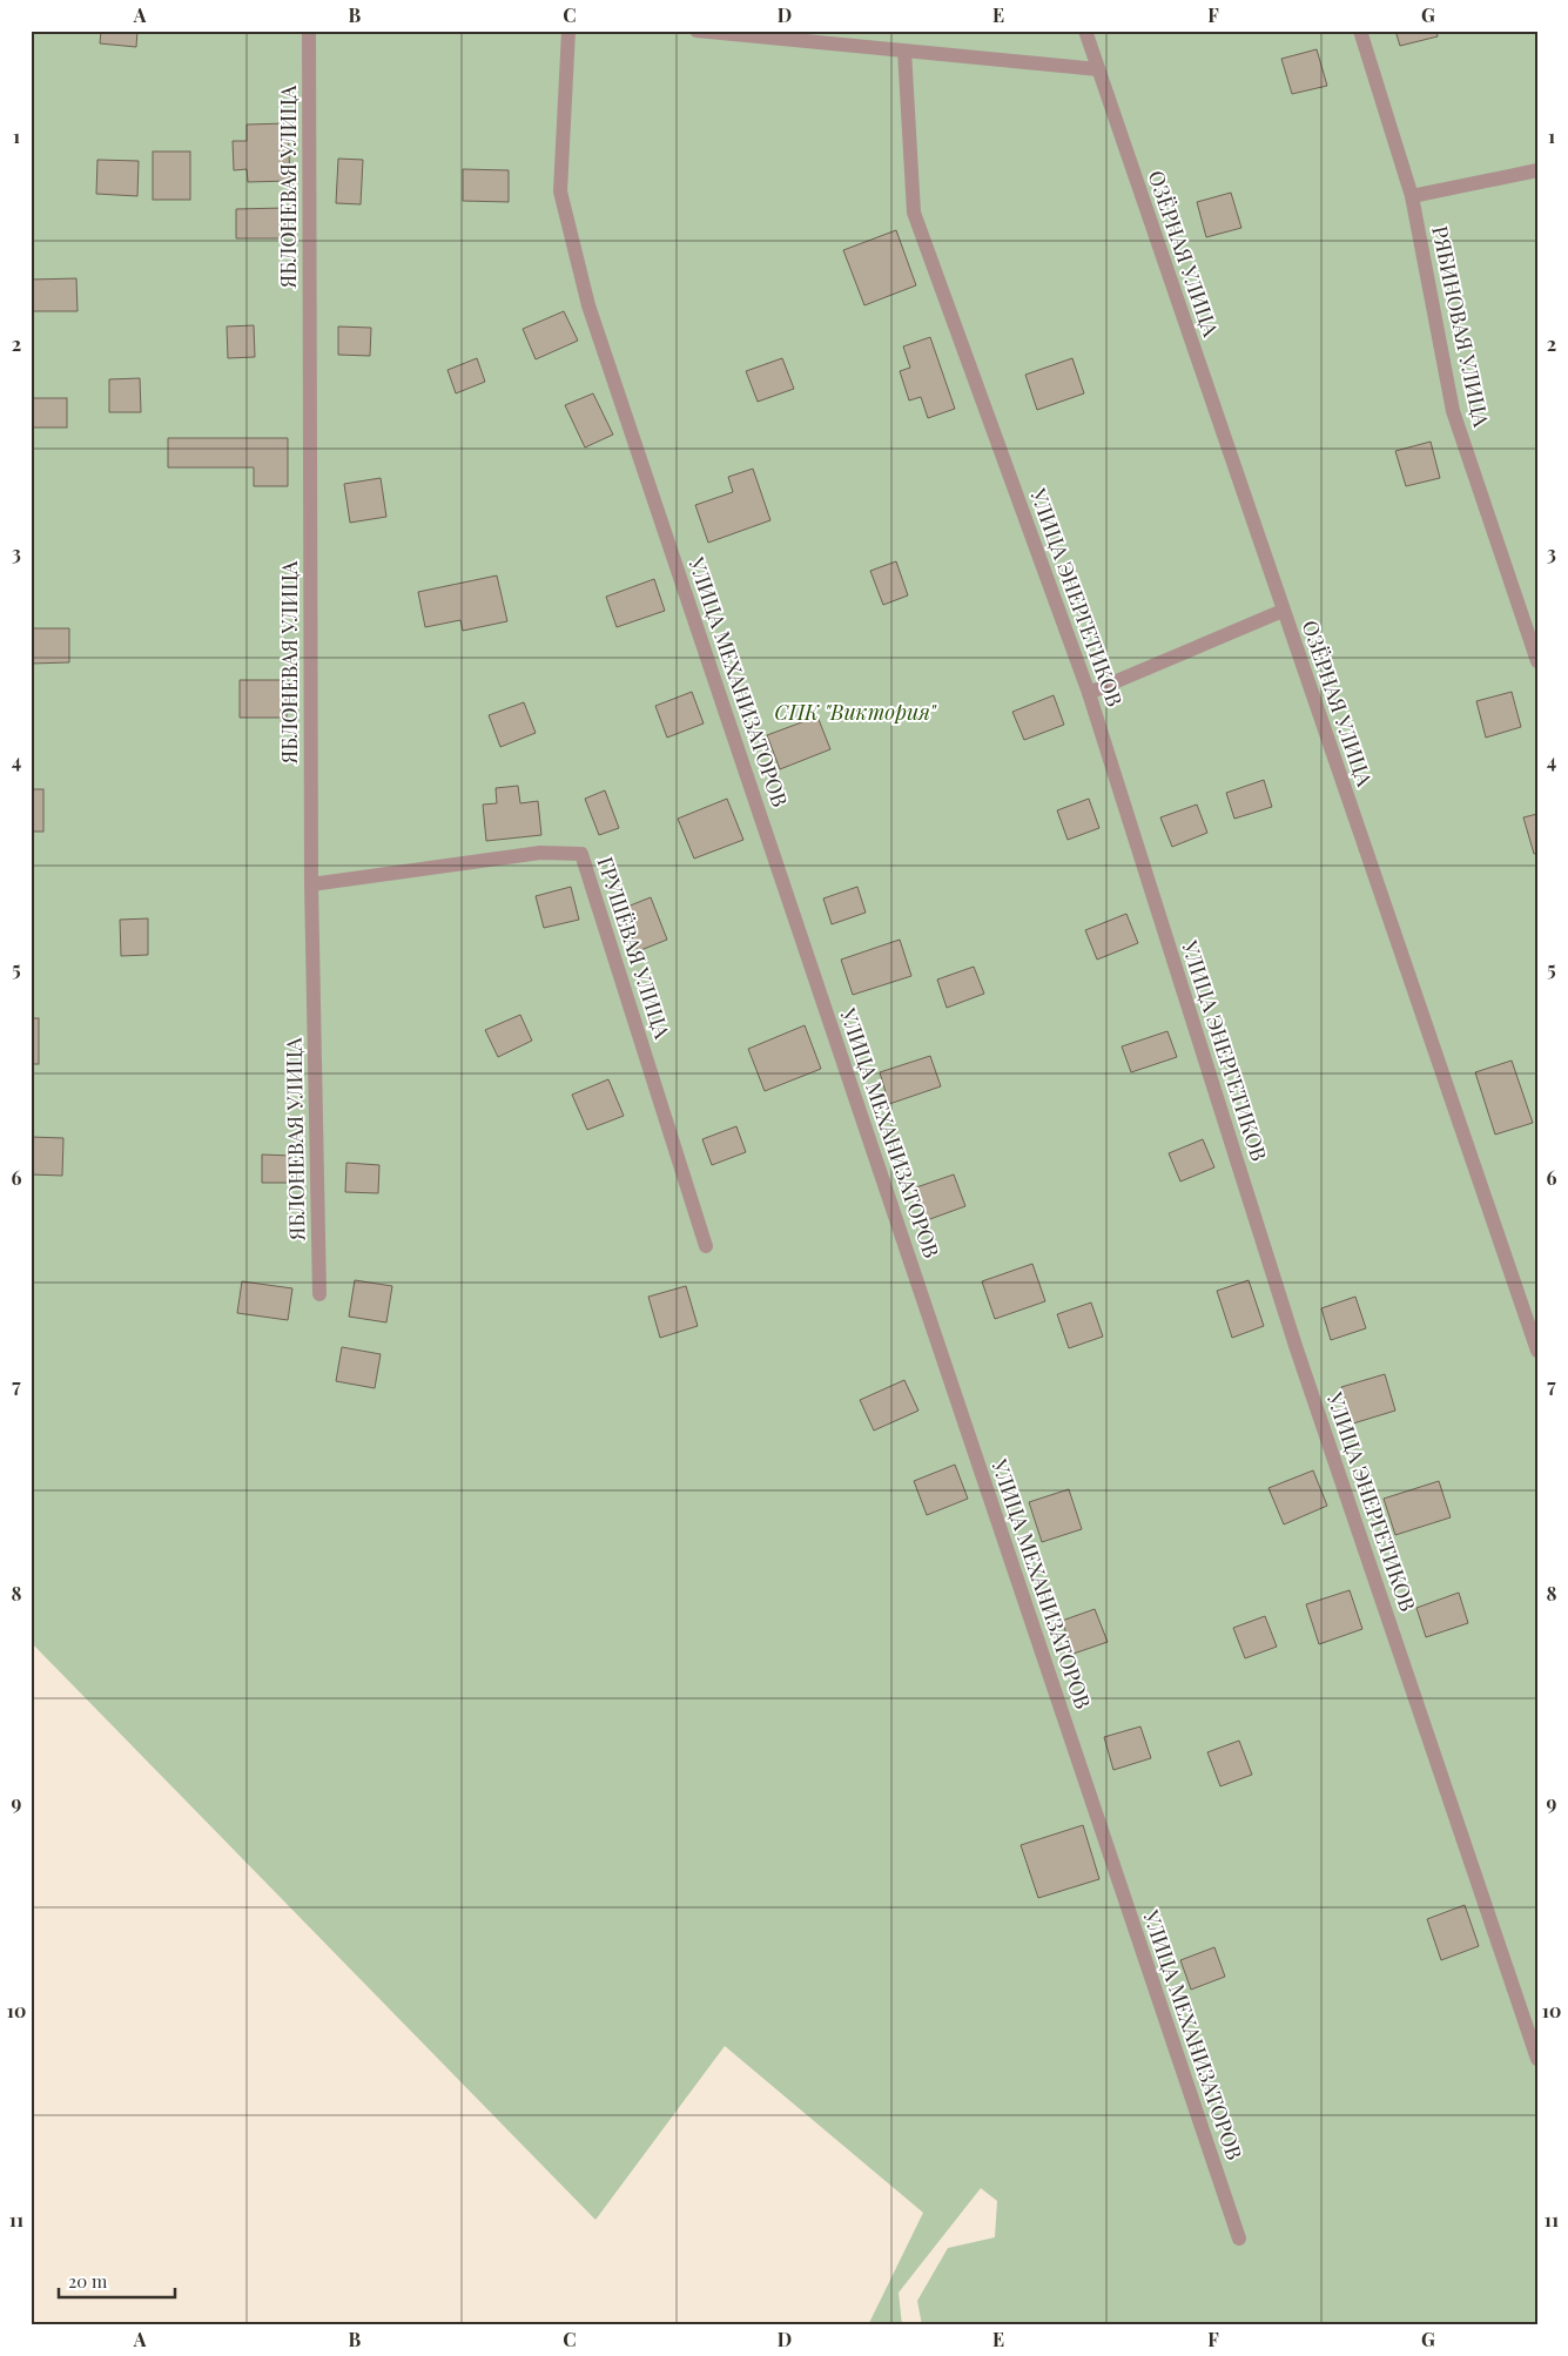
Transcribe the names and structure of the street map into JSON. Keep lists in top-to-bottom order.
{
  "streets": {
    "street": [
      "ЯБЛОНЕВАЯ УЛИЦА",
      "ОЗЁРНАЯ УЛИЦА",
      "РЯБИНОВАЯ УЛИЦА",
      "УЛИЦА ЭНЕРГЕТИКОВ",
      "УЛИЦА МЕХАНИЗАТОРОВ",
      "ГРУШЁВАЯ УЛИЦА"
    ]
  },
  "crossings": [
    ["ЯБЛОНЕВАЯ УЛИЦА", "ГРУШЁВАЯ УЛИЦА"]
  ],
  "parks": ["СПК \"Виктория\""],
  "scale_bar": "20 m",
  "grid": {
    "columns": [
      "A",
      "B",
      "C",
      "D",
      "E",
      "F",
      "G"
    ],
    "rows": [
      "1",
      "2",
      "3",
      "4",
      "5",
      "6",
      "7",
      "8",
      "9",
      "10",
      "11"
    ]
  }
}
